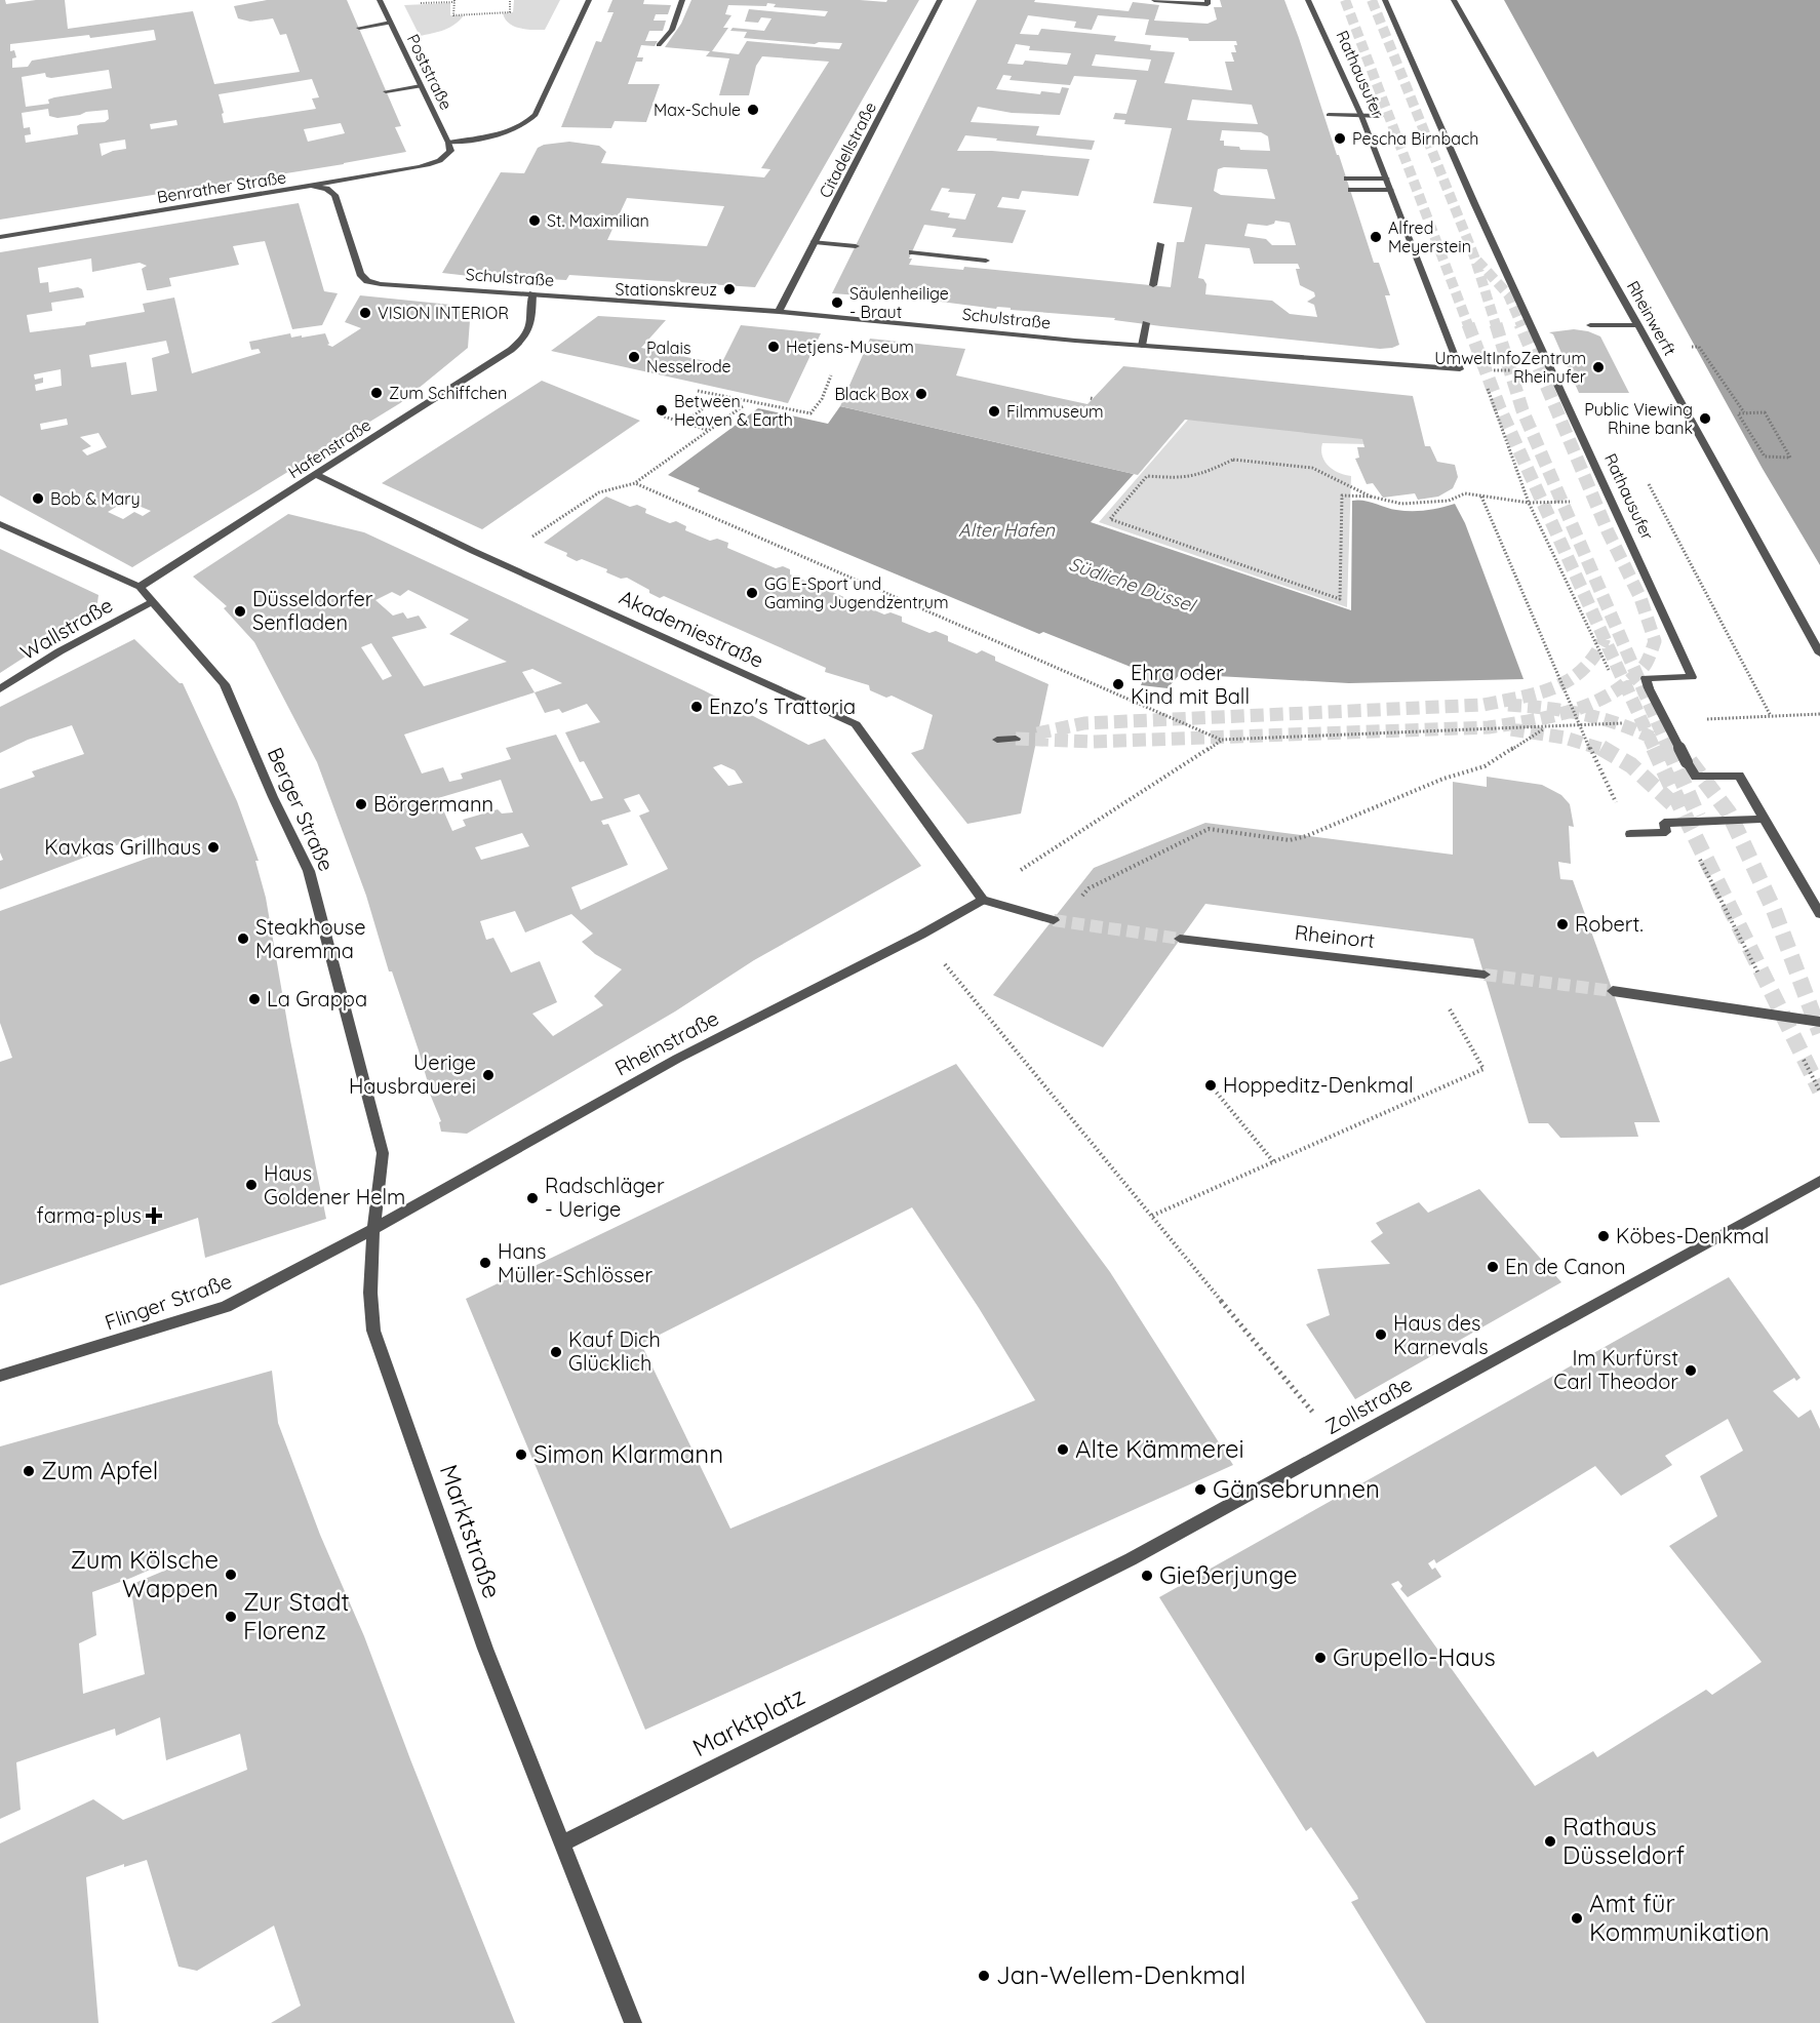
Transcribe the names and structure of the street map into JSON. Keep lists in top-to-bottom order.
{
  "streets": {
    "street": [
      "Poststraße",
      "Rathausufer",
      "Citadellstraße",
      "Benrather Straße",
      "Schulstraße",
      "Rheinwerft",
      "Hafenstraße",
      "Wallstraße",
      "Akademiestraße",
      "Berger Straße",
      "Rheinort",
      "Rheinstraße",
      "Flinger Straße",
      "Zollstraße",
      "Marktstraße",
      "Marktplatz"
    ]
  },
  "crossings": [
    ["Poststraße", "Benrather Straße"],
    ["Rathausufer", "Schulstraße"],
    ["Citadellstraße", "Schulstraße"],
    ["Benrather Straße", "Schulstraße"],
    ["Schulstraße", "Hafenstraße"],
    ["Hafenstraße", "Akademiestraße"],
    ["Hafenstraße", "Berger Straße"],
    ["Wallstraße", "Berger Straße"],
    ["Akademiestraße", "Rheinstraße"],
    ["Berger Straße", "Rheinstraße"],
    ["Berger Straße", "Flinger Straße"],
    ["Berger Straße", "Marktstraße"],
    ["Rheinstraße", "Flinger Straße"],
    ["Rheinstraße", "Marktstraße"],
    ["Flinger Straße", "Marktstraße"],
    ["Zollstraße", "Marktplatz"],
    ["Marktstraße", "Marktplatz"]
  ],
  "water": ["Alter Hafen", "Südliche Düssel"],
  "places": {
    "other": [
      "Max-Schule",
      "Pescha Birnbach",
      "St. Maximilian",
      "Alfred Meyerstein",
      "Stationskreuz",
      "Säulenheilige - Braut",
      "VISION INTERIOR",
      "Hetjens-Museum",
      "Palais Nesselrode",
      "UmweltInfoZentrum Rheinufer",
      "Zum Schiffchen",
      "Black Box",
      "Between Heaven & Earth",
      "Filmmuseum",
      "Public Viewing Rhine bank",
      "Bob & Mary",
      "GG E-Sport und Gaming Jugendzentrum",
      "Düsseldorfer Senfladen",
      "Ehra oder Kind mit Ball",
      "Enzo's Trattoria",
      "Börgermann",
      "Kavkas Grillhaus",
      "Robert.",
      "Steakhouse Maremma",
      "La Grappa",
      "Uerige Hausbrauerei",
      "Hoppeditz-Denkmal",
      "Haus Goldener Helm",
      "Radschläger - Uerige",
      "Köbes-Denkmal",
      "Hans Müller-Schlösser",
      "En de Canon",
      "Haus des Karnevals",
      "Kauf Dich Glücklich",
      "Im Kurfürst Carl Theodor",
      "Alte Kämmerei",
      "Simon Klarmann",
      "Zum Apfel",
      "Gänsebrunnen",
      "Zum Kölsche Wappen",
      "Gießerjunge",
      "Zur Stadt Florenz",
      "Grupello-Haus",
      "Rathaus Düsseldorf",
      "Amt für Kommunikation",
      "Jan-Wellem-Denkmal"
    ],
    "health": ["farma-plus"]
  }
}
